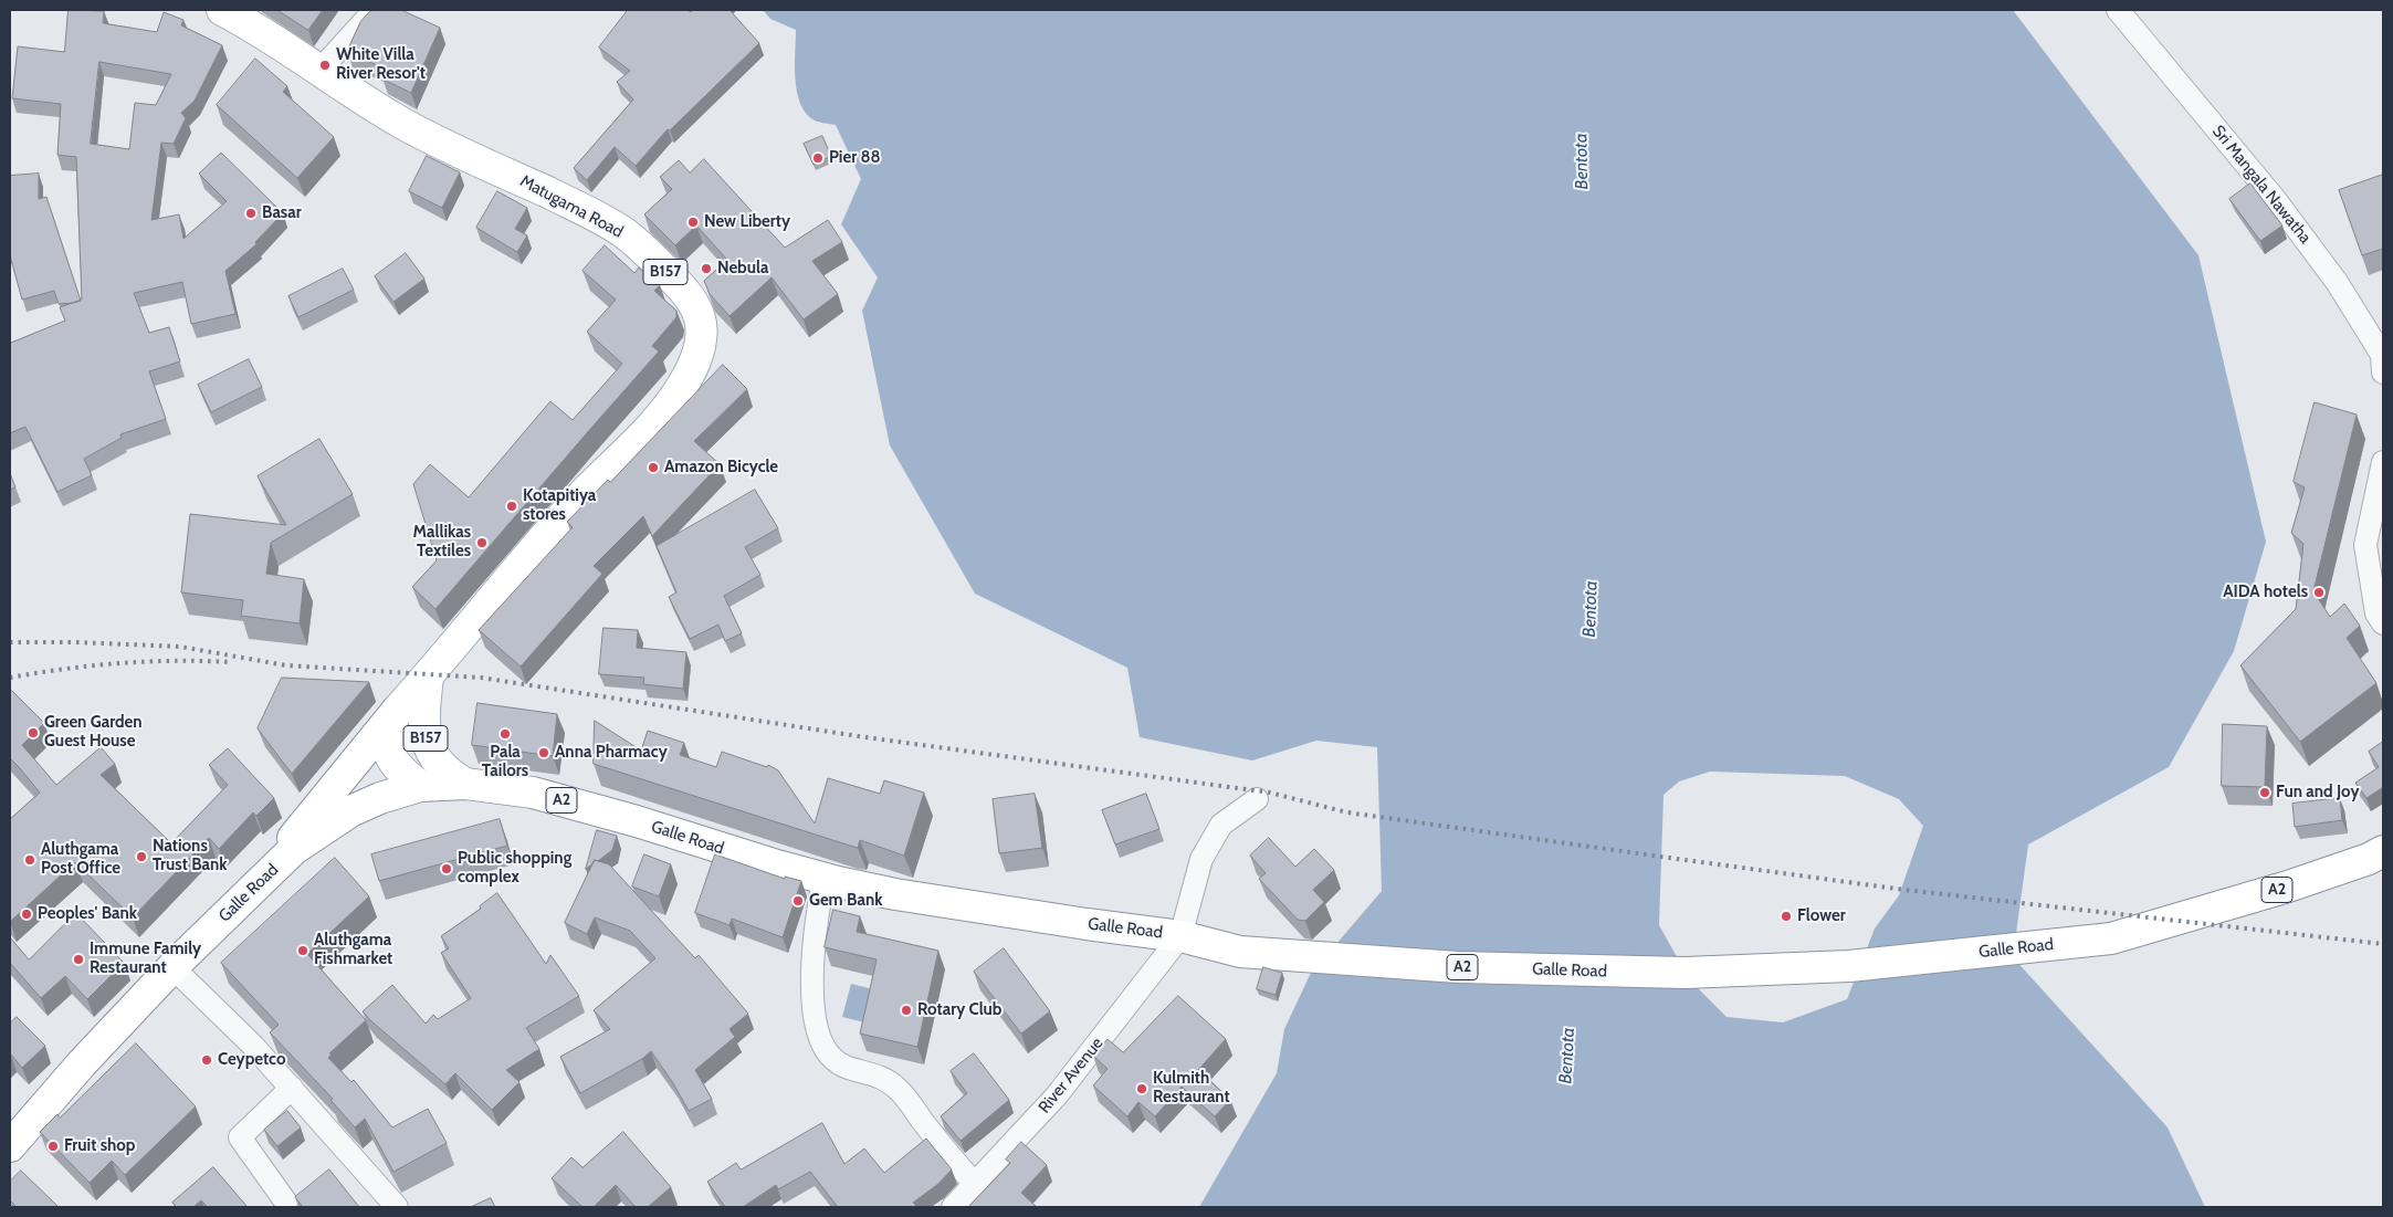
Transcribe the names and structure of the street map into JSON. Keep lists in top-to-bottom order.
{
  "streets": {
    "main road": [
      "Matugama Road",
      "B157",
      "A2",
      "Galle Road"
    ],
    "street": ["Sri Mangala Nawatha", "River Avenue"]
  },
  "crossings": [
    ["Matugama Road", "B157"],
    ["Matugama Road", "Galle Road"],
    ["B157", "Galle Road"],
    ["Galle Road", "River Avenue"]
  ],
  "water": ["Bentota"],
  "places": [
    "White Villa River Resor't",
    "Pier 88",
    "Basar",
    "New Liberty",
    "Nebula",
    "Amazon Bicycle",
    "Kotapitiya stores",
    "Mallikas Textiles",
    "AIDA hotels",
    "Green Garden Guest House",
    "Pala Tailors",
    "Anna Pharmacy",
    "Fun and Joy",
    "Nations Trust Bank",
    "Aluthgama Post Office",
    "Public shopping complex",
    "Gem Bank",
    "Peoples' Bank",
    "Flower",
    "Aluthgama Fishmarket",
    "Immune Family Restaurant",
    "Rotary Club",
    "Ceypetco",
    "Kulmith Restaurant",
    "Fruit shop"
  ]
}
